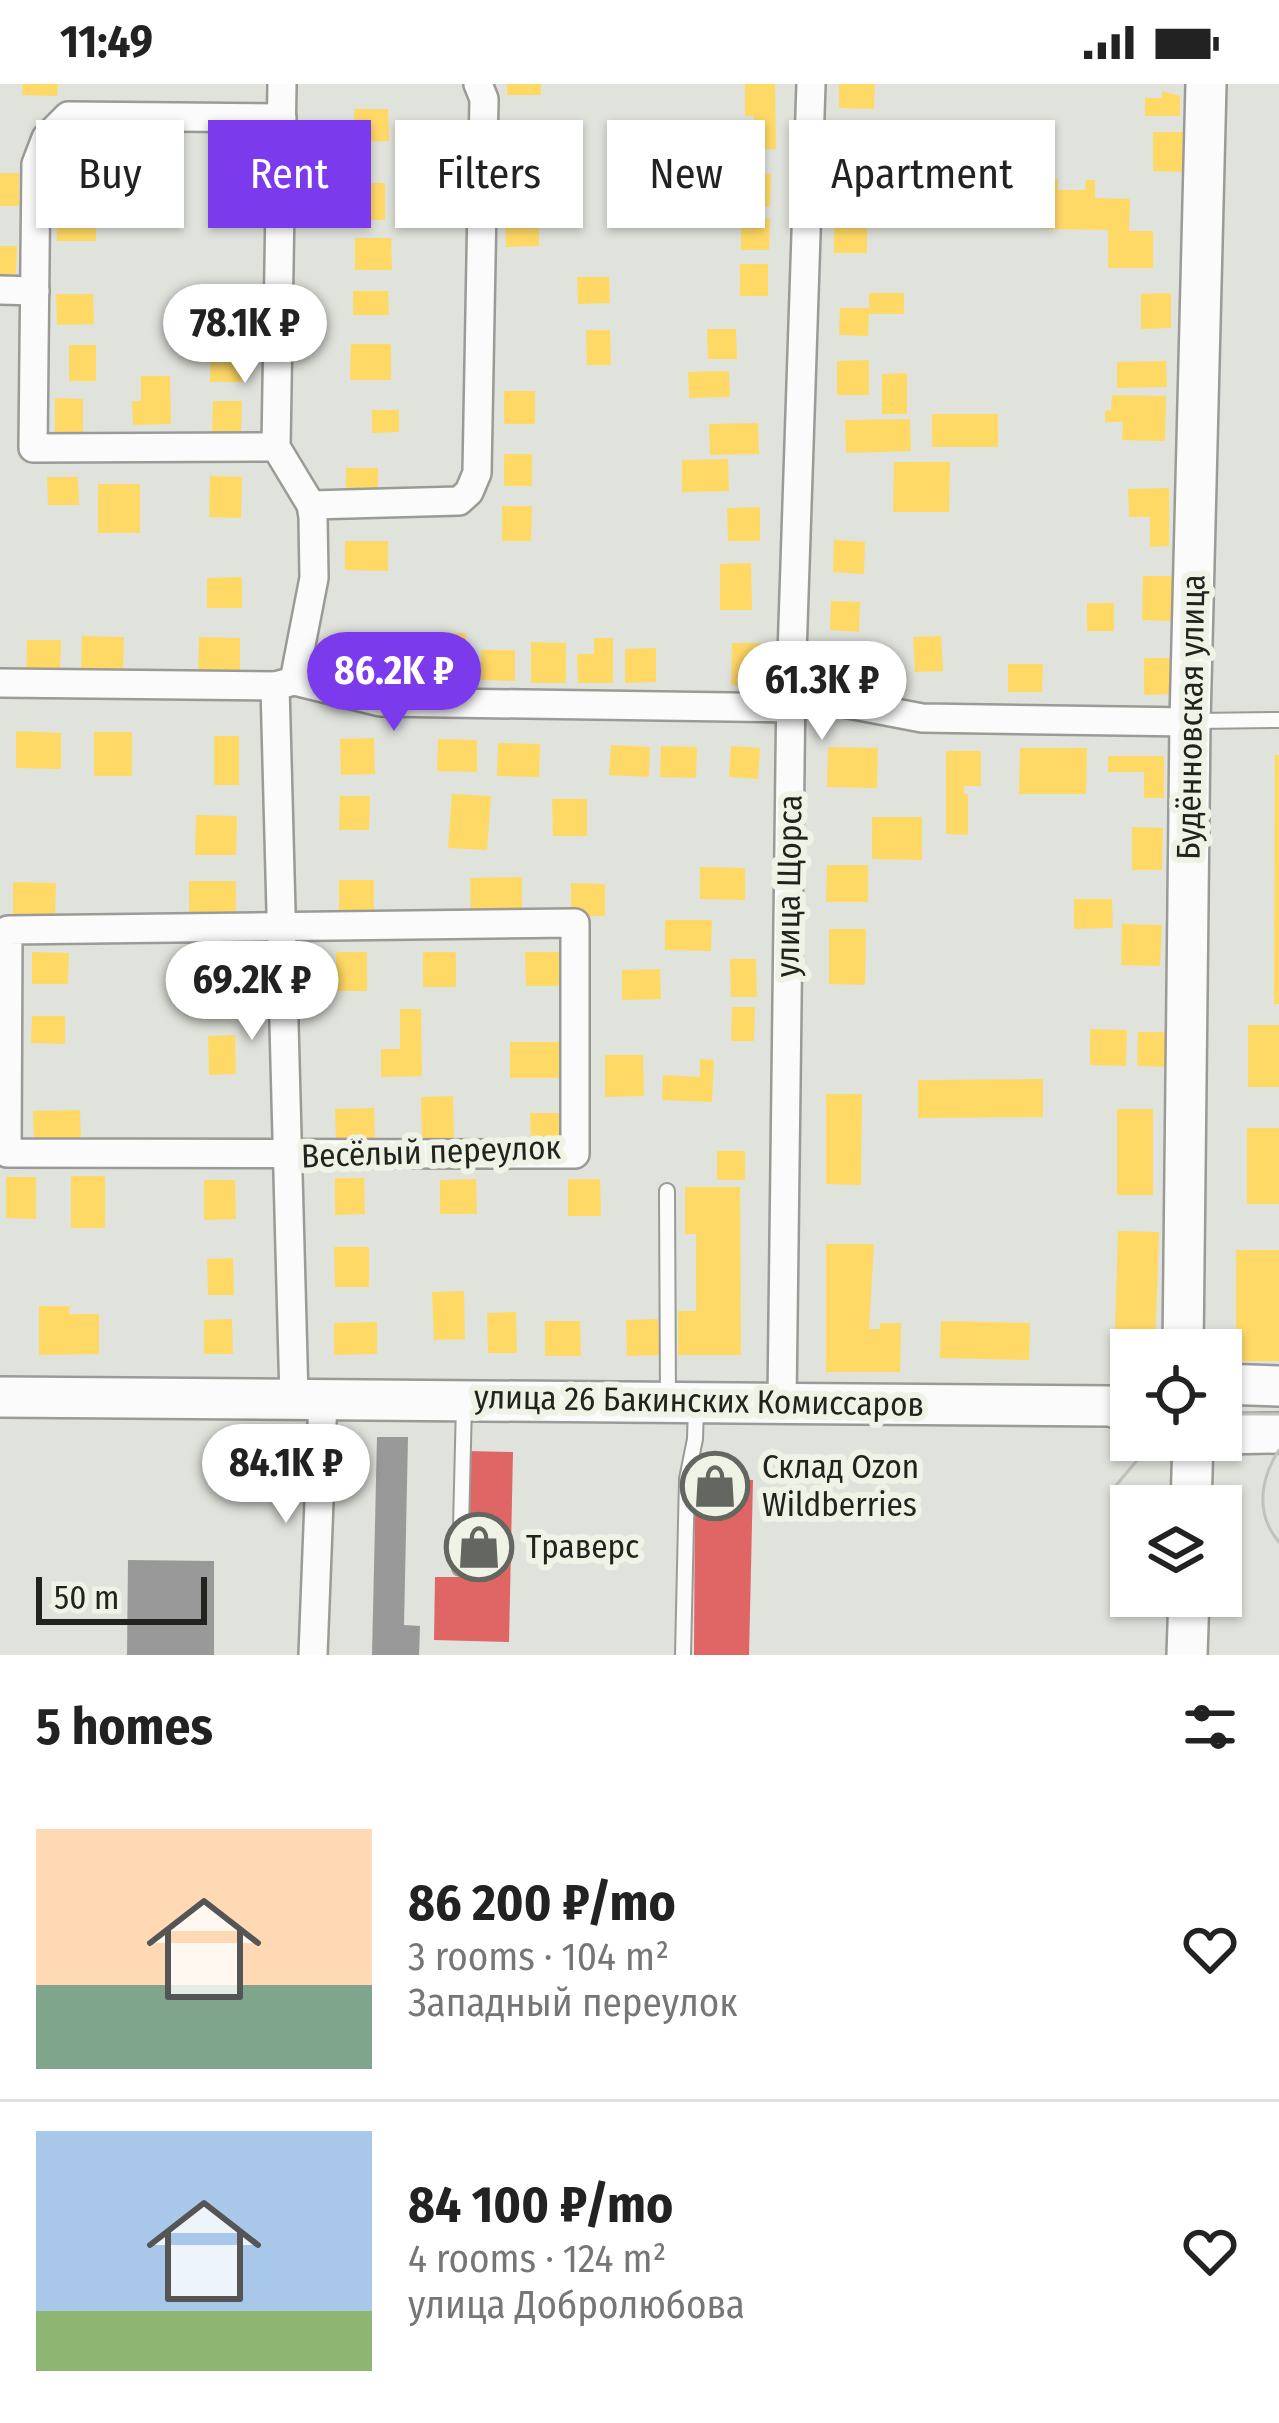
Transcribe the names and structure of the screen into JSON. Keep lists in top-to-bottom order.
{
  "streets": {
    "street": [
      "Будённовская улица",
      "улица Щорса",
      "Весёлый переулок",
      "улица 26 Бакинских Комиссаров"
    ]
  },
  "crossings": [
    ["улица Щорса", "улица 26 Бакинских Комиссаров"]
  ],
  "places": {
    "shop": ["Склад Ozon Wildberries", "Траверс"]
  },
  "scale_bar": "50 m",
  "page": {
    "status": "11:49",
    "chip": [
      "Buy",
      "Rent",
      "Filters",
      "New",
      "Apartment"
    ],
    "price": [
      "78.1K ₽",
      "86.2K ₽",
      "61.3K ₽",
      "69.2K ₽",
      "84.1K ₽"
    ],
    "scale": "50 m",
    "heading": "5 homes",
    "list": [
      {
        "name": "86 200 ₽/mo",
        "note": "3 rooms · 104 m² · Западный переулок"
      },
      {
        "name": "84 100 ₽/mo",
        "note": "4 rooms · 124 m² · улица Добролюбова"
      }
    ]
  }
}
